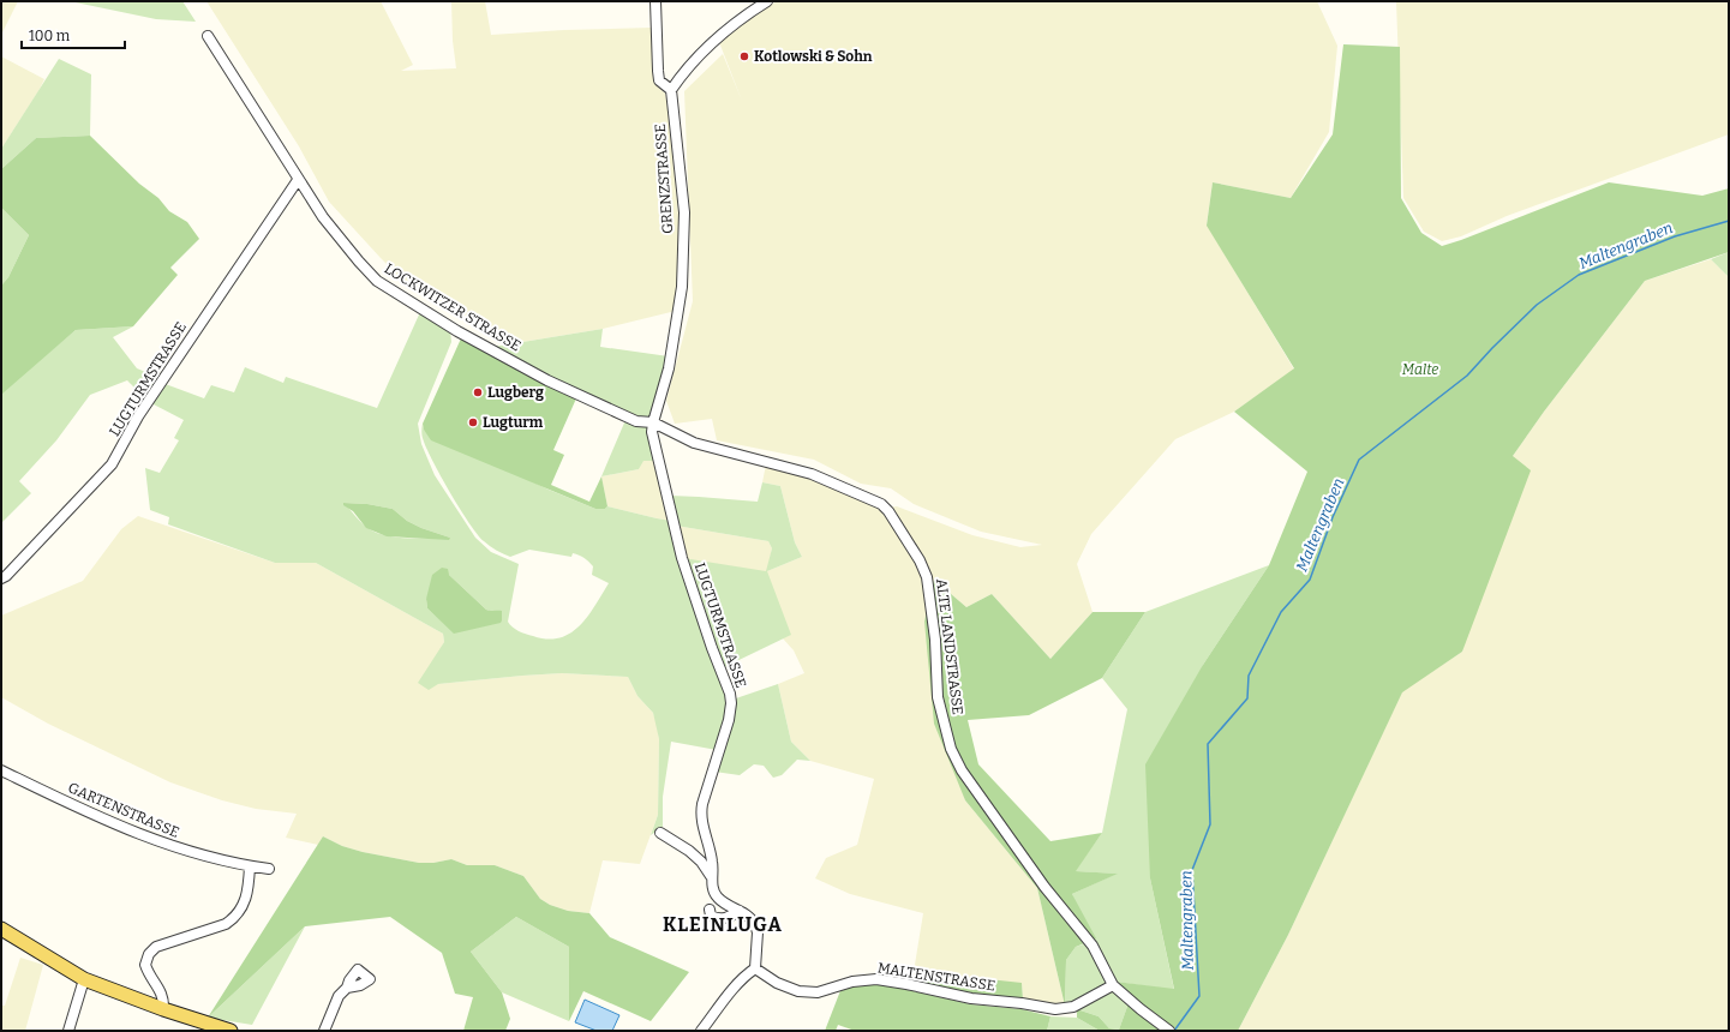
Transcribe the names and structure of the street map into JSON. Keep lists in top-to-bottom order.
{
  "streets": {
    "street": [
      "GRENZSTRASSE",
      "LOCKWITZER STRASSE",
      "LUGTURMSTRASSE",
      "ALTE LANDSTRASSE",
      "GARTENSTRASSE",
      "MALTENSTRASSE"
    ]
  },
  "crossings": [
    ["GRENZSTRASSE", "LOCKWITZER STRASSE"],
    ["GRENZSTRASSE", "LUGTURMSTRASSE"],
    ["GRENZSTRASSE", "ALTE LANDSTRASSE"],
    ["LOCKWITZER STRASSE", "LUGTURMSTRASSE"],
    ["LOCKWITZER STRASSE", "ALTE LANDSTRASSE"],
    ["LUGTURMSTRASSE", "ALTE LANDSTRASSE"],
    ["ALTE LANDSTRASSE", "MALTENSTRASSE"]
  ],
  "districts": ["KLEINLUGA"],
  "water": ["Maltengraben"],
  "parks": ["Malte"],
  "places": ["Kotlowski & Sohn", "Lugberg", "Lugturm"],
  "scale_bar": "100 m"
}
